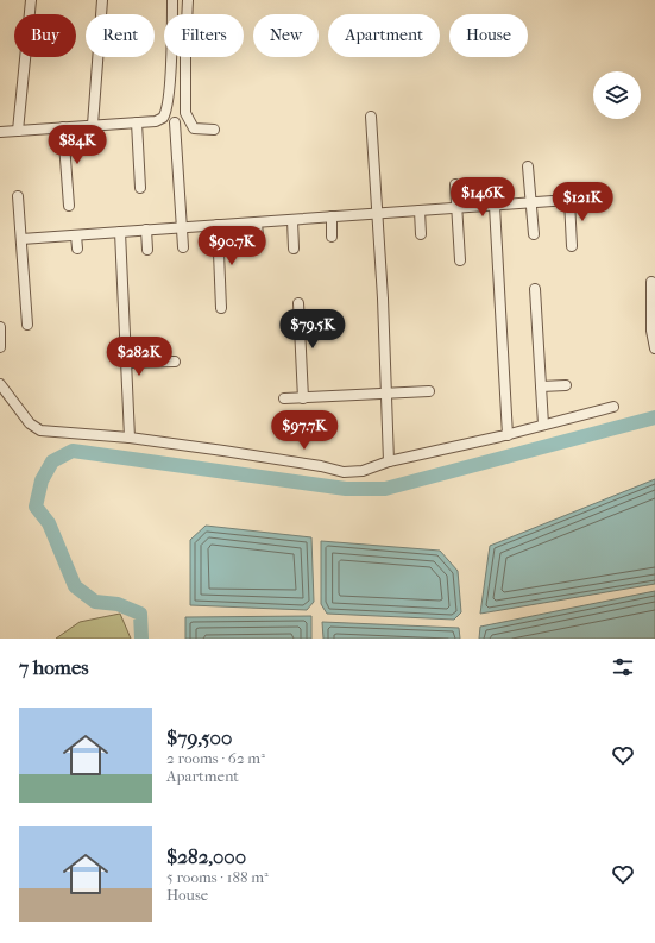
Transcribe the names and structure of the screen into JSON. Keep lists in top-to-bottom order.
{
  "page": {
    "chip": [
      "Buy",
      "Rent",
      "Filters",
      "New",
      "Apartment",
      "House"
    ],
    "price": [
      "$84K",
      "$146K",
      "$121K",
      "$90.7K",
      "$79.5K",
      "$282K",
      "$97.7K"
    ],
    "heading": "7 homes",
    "list": [
      {
        "name": "$79,500",
        "note": "2 rooms · 62 m² · Apartment"
      },
      {
        "name": "$282,000",
        "note": "5 rooms · 188 m² · House"
      }
    ]
  }
}
